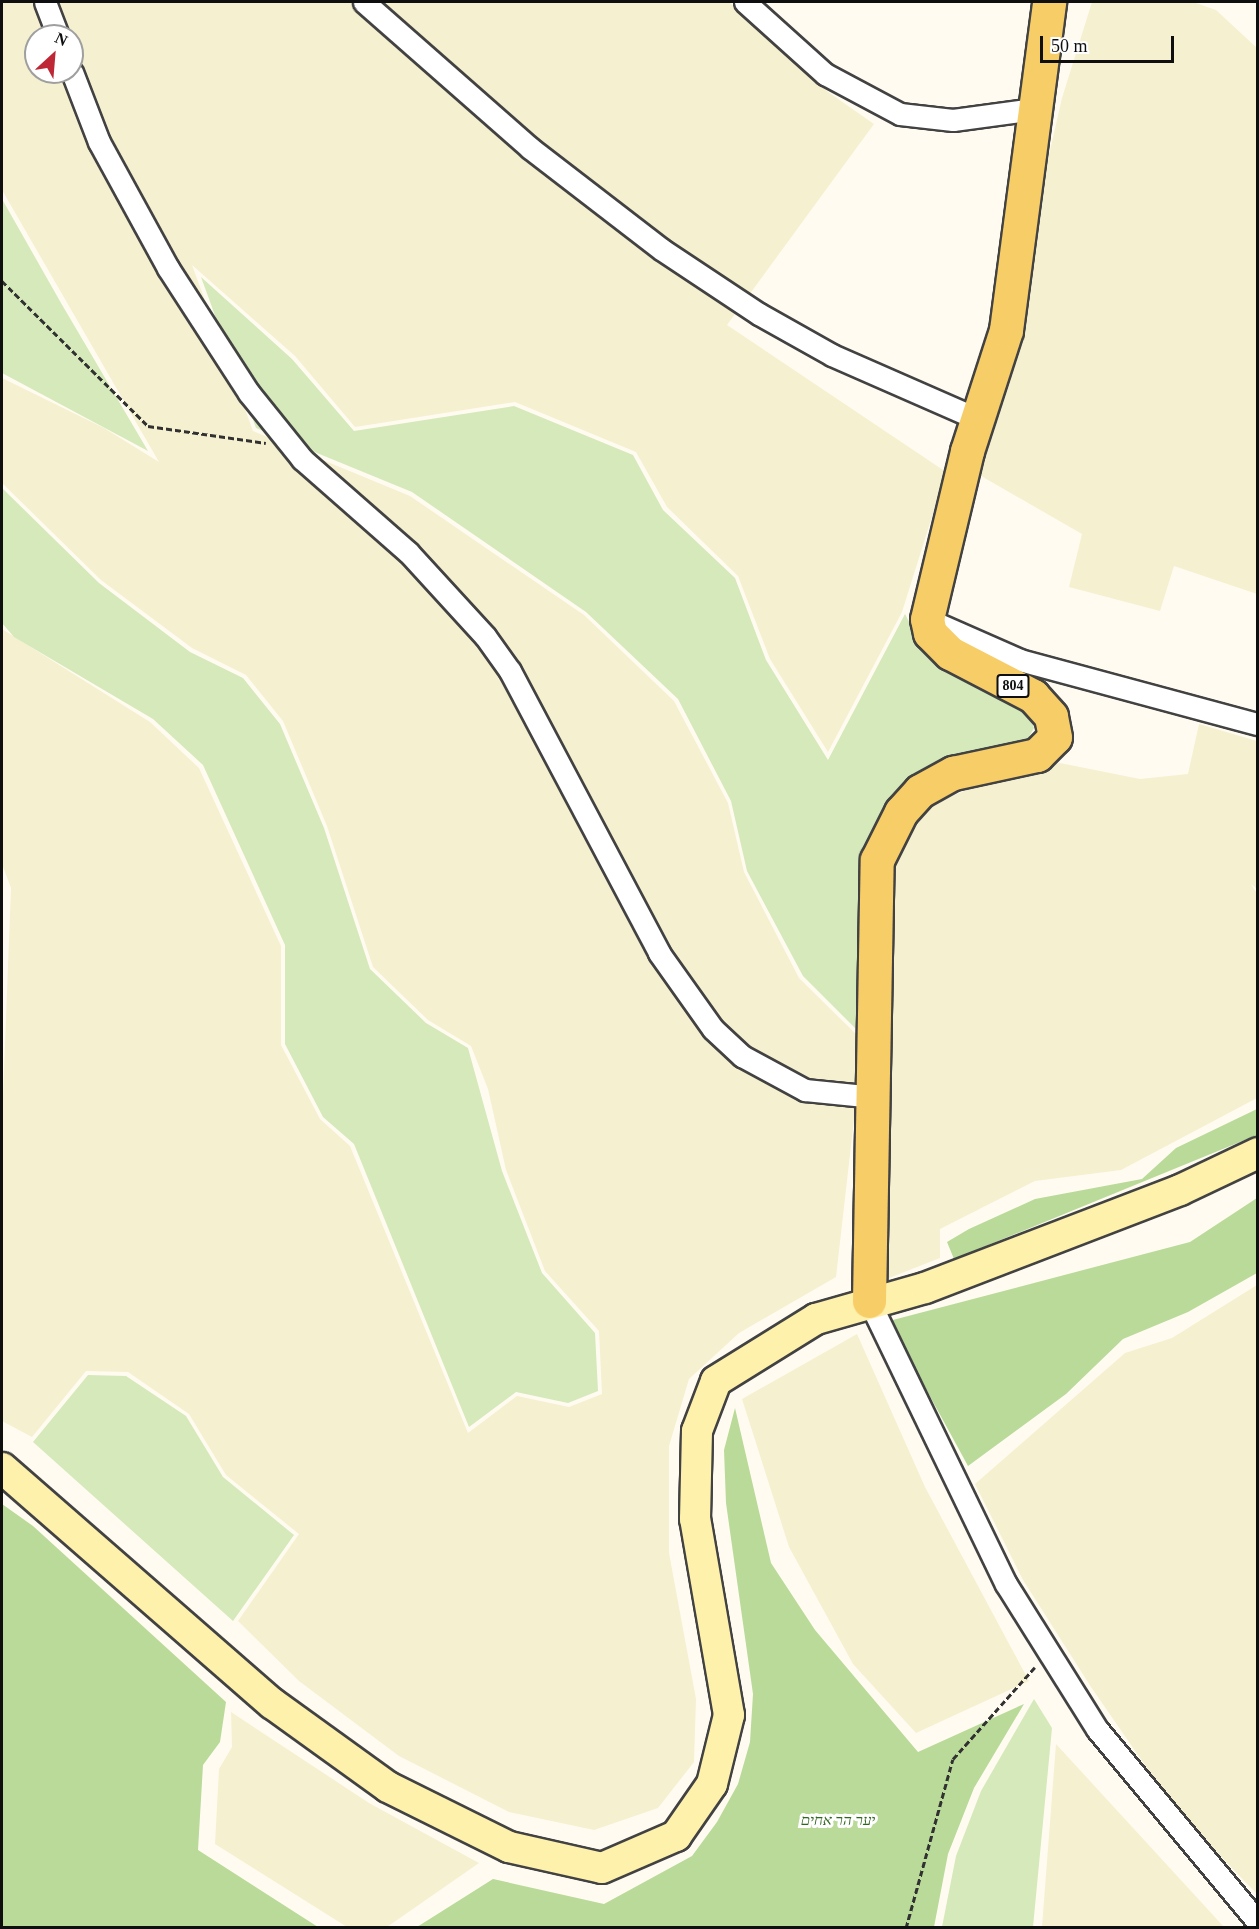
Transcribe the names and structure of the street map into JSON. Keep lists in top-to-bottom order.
{
  "streets": {
    "main road": ["804"]
  },
  "parks": ["יער הר אחים"],
  "scale_bar": "50 m",
  "north": "top right"
}
